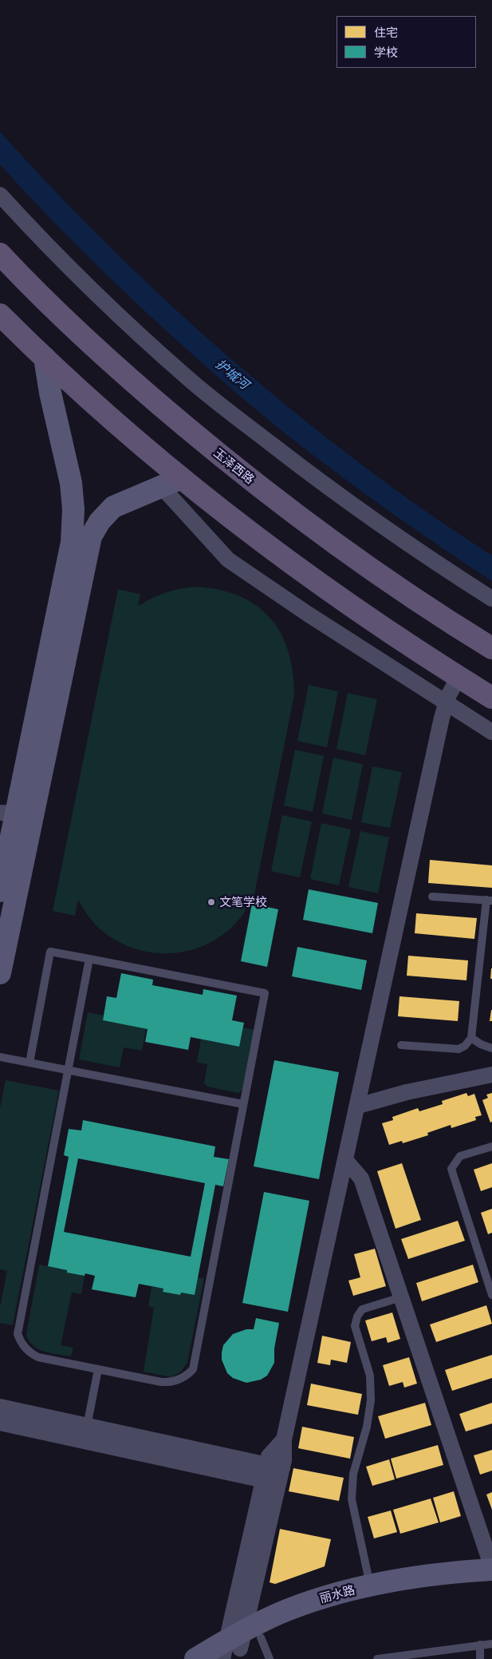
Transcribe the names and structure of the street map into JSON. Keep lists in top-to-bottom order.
{
  "streets": {
    "main road": ["玉泽西路"],
    "street": ["丽水路"]
  },
  "water": ["护城河"],
  "places": ["文笔学校"],
  "legend": ["住宅", "学校"]
}
